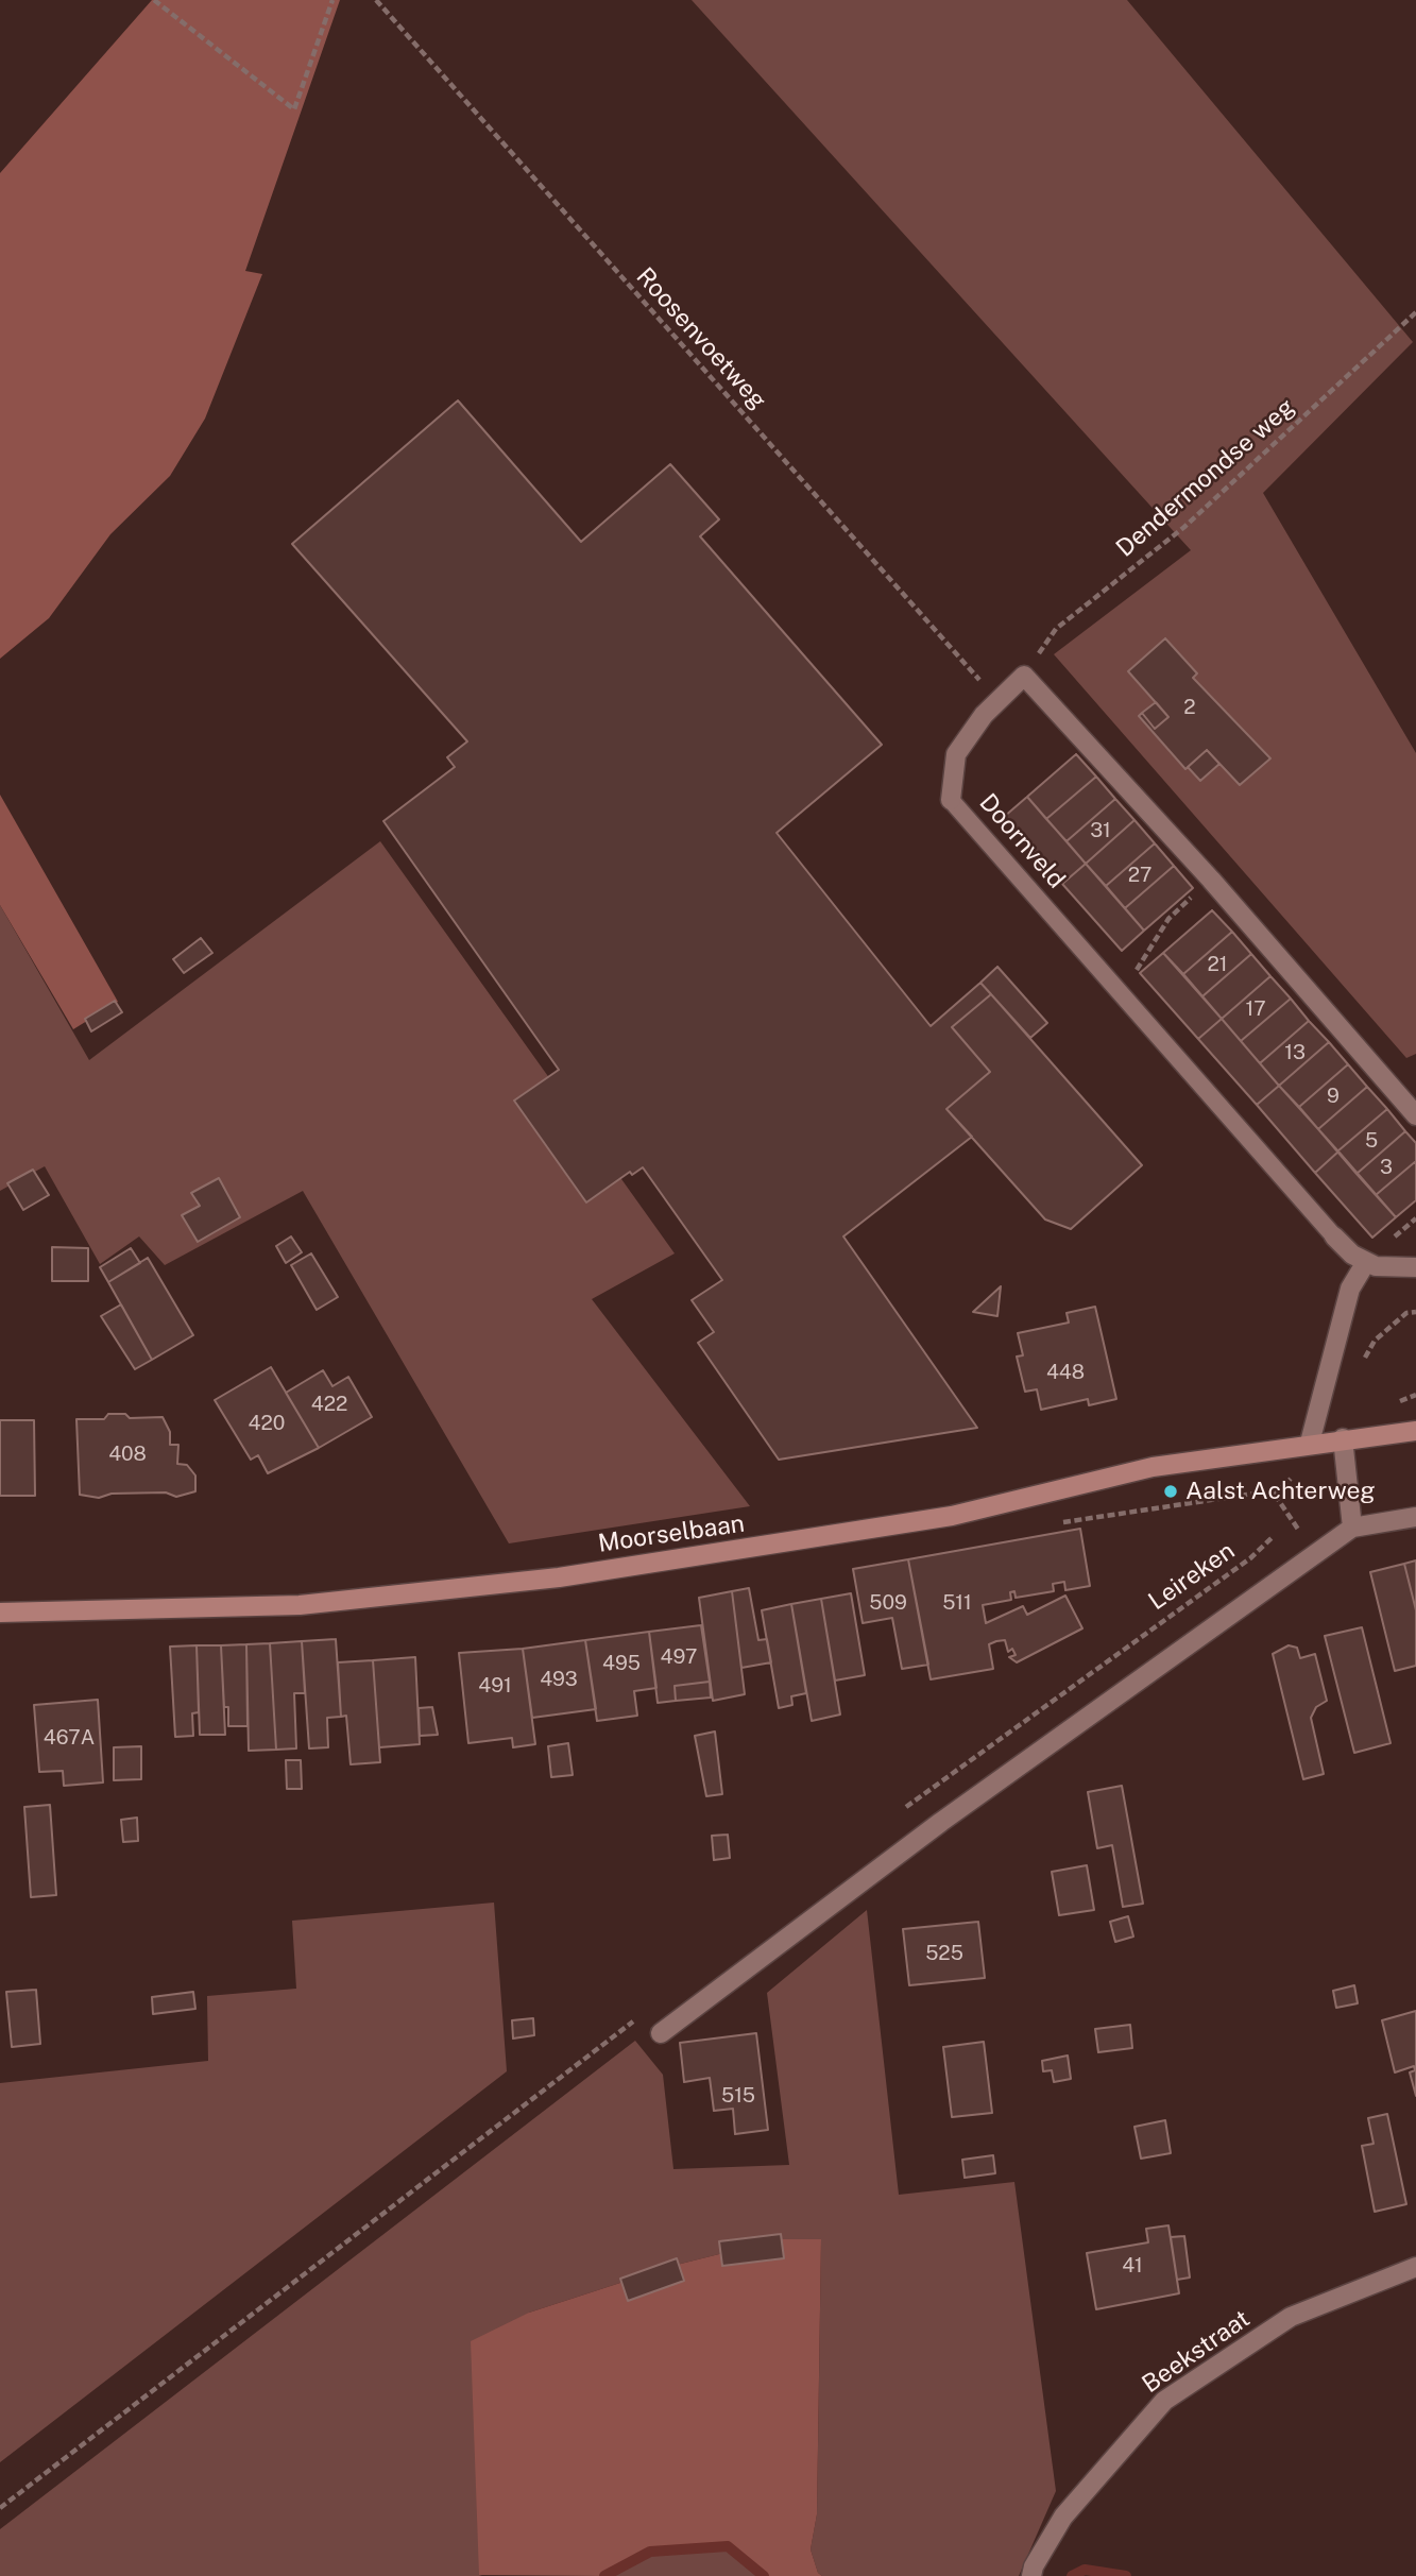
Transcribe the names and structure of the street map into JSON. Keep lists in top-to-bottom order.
{
  "streets": {
    "main road": ["Moorselbaan"],
    "street": ["Doornveld", "Beekstraat"],
    "path": ["Roosenvoetweg", "Dendermondse weg", "Leireken"]
  },
  "crossings": [
    ["Roosenvoetweg", "Doornveld"],
    ["Dendermondse weg", "Doornveld"]
  ],
  "places": ["Aalst Achterweg"],
  "house_numbers": [
    "2",
    "31",
    "27",
    "21",
    "17",
    "13",
    "9",
    "5",
    "3",
    "448",
    "422",
    "420",
    "408",
    "509",
    "511",
    "497",
    "495",
    "493",
    "491",
    "467A",
    "525",
    "515",
    "41"
  ]
}
